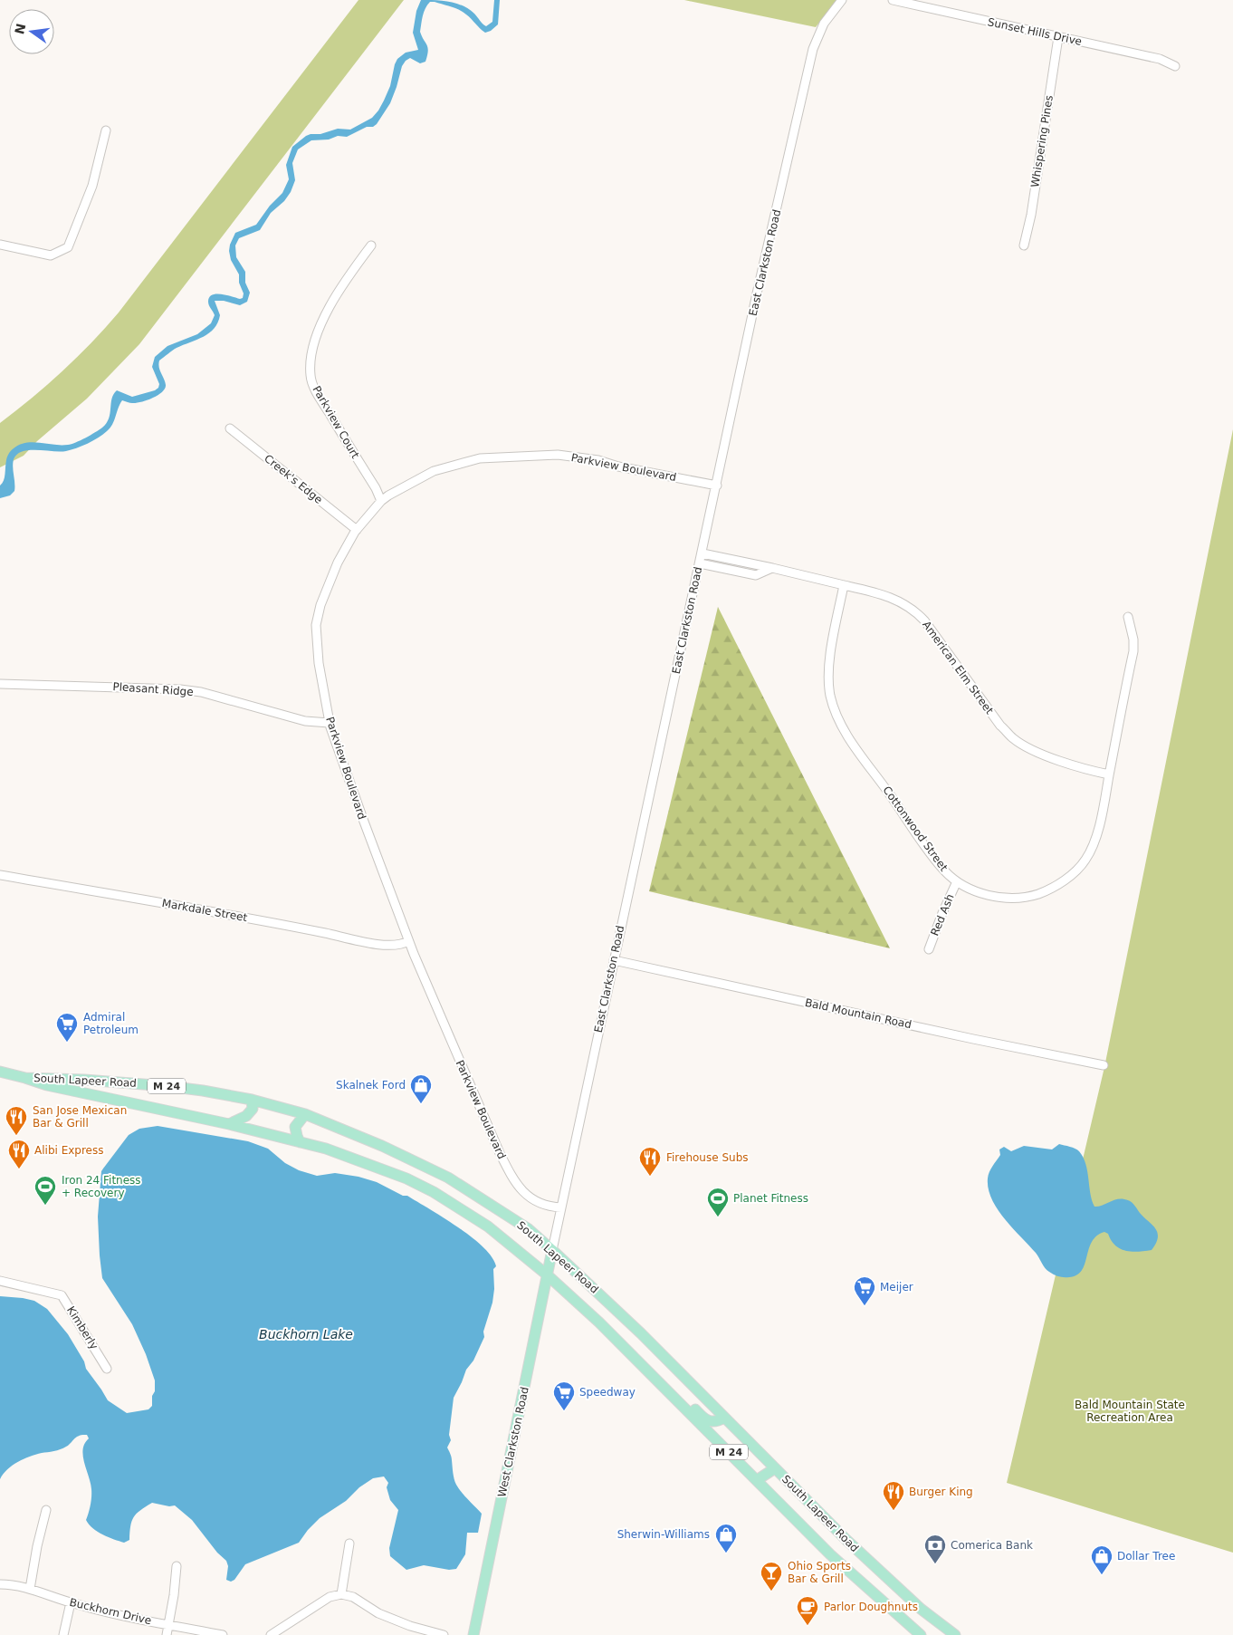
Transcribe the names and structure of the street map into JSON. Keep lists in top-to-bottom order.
{
  "streets": {
    "main road": ["South Lapeer Road", "M 24", "West Clarkston Road"],
    "street": [
      "Sunset Hills Drive",
      "Whispering Pines",
      "East Clarkston Road",
      "Parkview Court",
      "Parkview Boulevard",
      "Creek's Edge",
      "American Elm Street",
      "Pleasant Ridge",
      "Cottonwood Street",
      "Markdale Street",
      "Red Ash",
      "Bald Mountain Road",
      "Kimberly",
      "Buckhorn Drive"
    ]
  },
  "crossings": [
    ["Sunset Hills Drive", "Whispering Pines"],
    ["East Clarkston Road", "Parkview Boulevard"],
    ["East Clarkston Road", "American Elm Street"],
    ["East Clarkston Road", "Bald Mountain Road"],
    ["East Clarkston Road", "South Lapeer Road"],
    ["East Clarkston Road", "West Clarkston Road"],
    ["Parkview Court", "Parkview Boulevard"],
    ["Parkview Boulevard", "Creek's Edge"],
    ["Parkview Boulevard", "Pleasant Ridge"],
    ["Parkview Boulevard", "Markdale Street"],
    ["American Elm Street", "Cottonwood Street"],
    ["Cottonwood Street", "Red Ash"],
    ["South Lapeer Road", "West Clarkston Road"]
  ],
  "water": ["Buckhorn Lake"],
  "parks": ["Bald Mountain State Recreation Area"],
  "places": {
    "supermarket": ["Admiral Petroleum", "Meijer", "Speedway"],
    "shop": ["Skalnek Ford", "Sherwin-Williams", "Dollar Tree"],
    "restaurant": [
      "San Jose Mexican Bar & Grill",
      "Alibi Express",
      "Firehouse Subs",
      "Burger King"
    ],
    "sports": ["Iron 24 Fitness + Recovery", "Planet Fitness"],
    "bank": ["Comerica Bank"],
    "bar": ["Ohio Sports Bar & Grill"],
    "cafe": ["Parlor Doughnuts"]
  },
  "north": "left"
}
